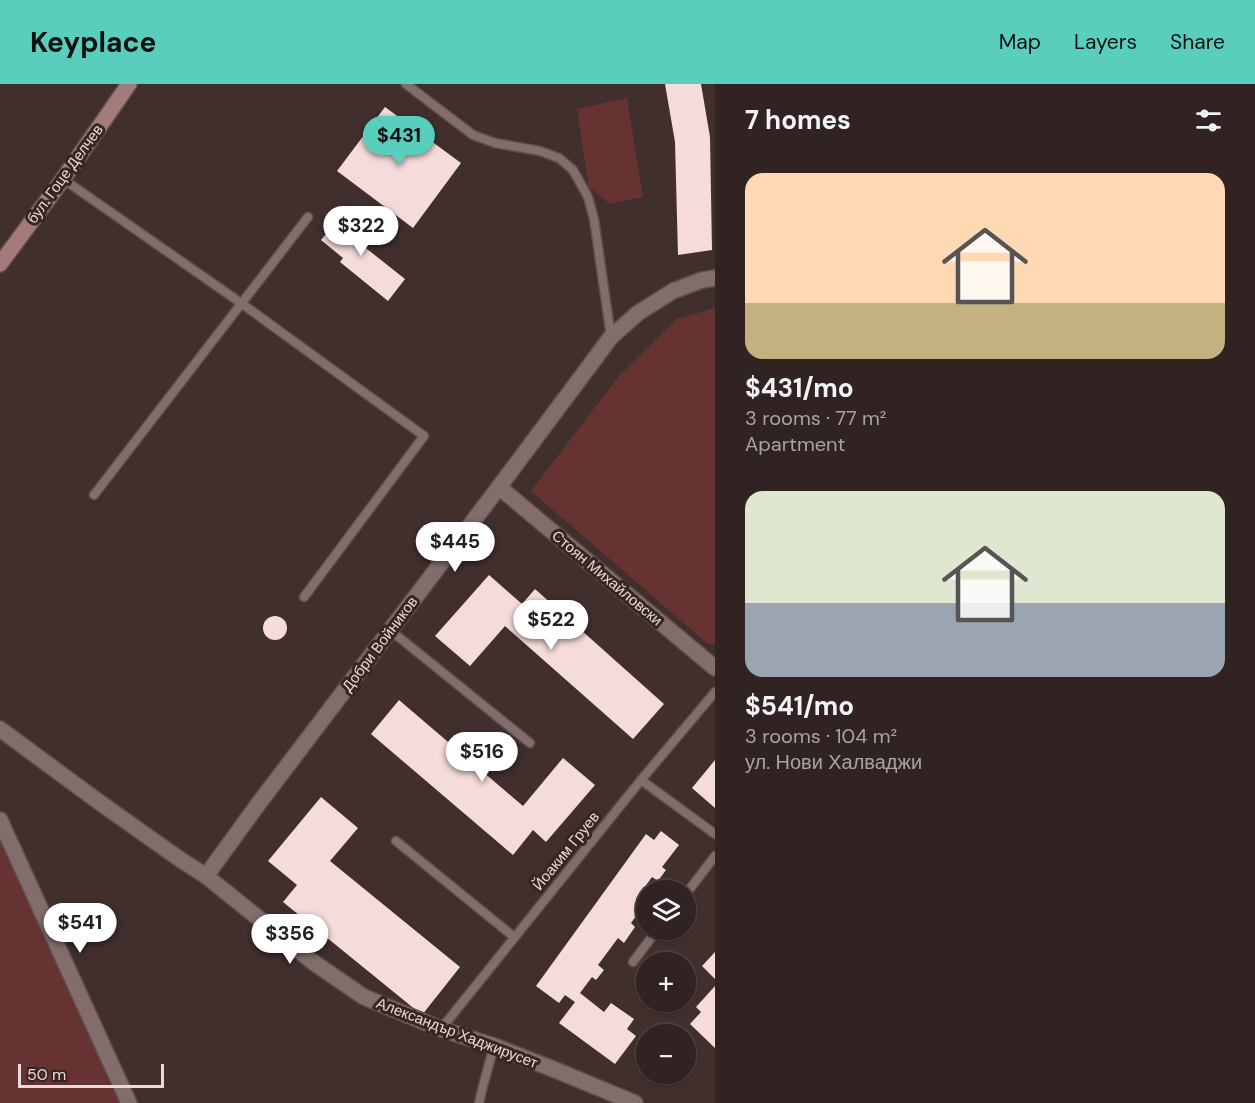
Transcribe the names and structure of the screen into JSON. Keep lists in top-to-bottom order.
{
  "streets": {
    "main road": ["бул. Гоце Делчев"],
    "street": ["Стоян Михайловски", "Добри Войников", "Александър Хаджирусет"],
    "lane": ["Йоаким Груев"]
  },
  "crossings": [
    ["Стоян Михайловски", "Добри Войников"],
    ["Добри Войников", "Александър Хаджирусет"],
    ["Йоаким Груев", "Александър Хаджирусет"]
  ],
  "scale_bar": "50 m",
  "page": {
    "header": "Keyplace",
    "nav": ["Map", "Layers", "Share"],
    "heading": "7 homes",
    "price": [
      "$431",
      "$322",
      "$445",
      "$522",
      "$516",
      "$541",
      "$356"
    ],
    "list": [
      {
        "name": "$431/mo",
        "note": "3 rooms · 77 m² · Apartment"
      },
      {
        "name": "$541/mo",
        "note": "3 rooms · 104 m² · ул. Нови Халваджи"
      }
    ],
    "map_buttons": ["+", "−"],
    "scale": "50 m"
  }
}
